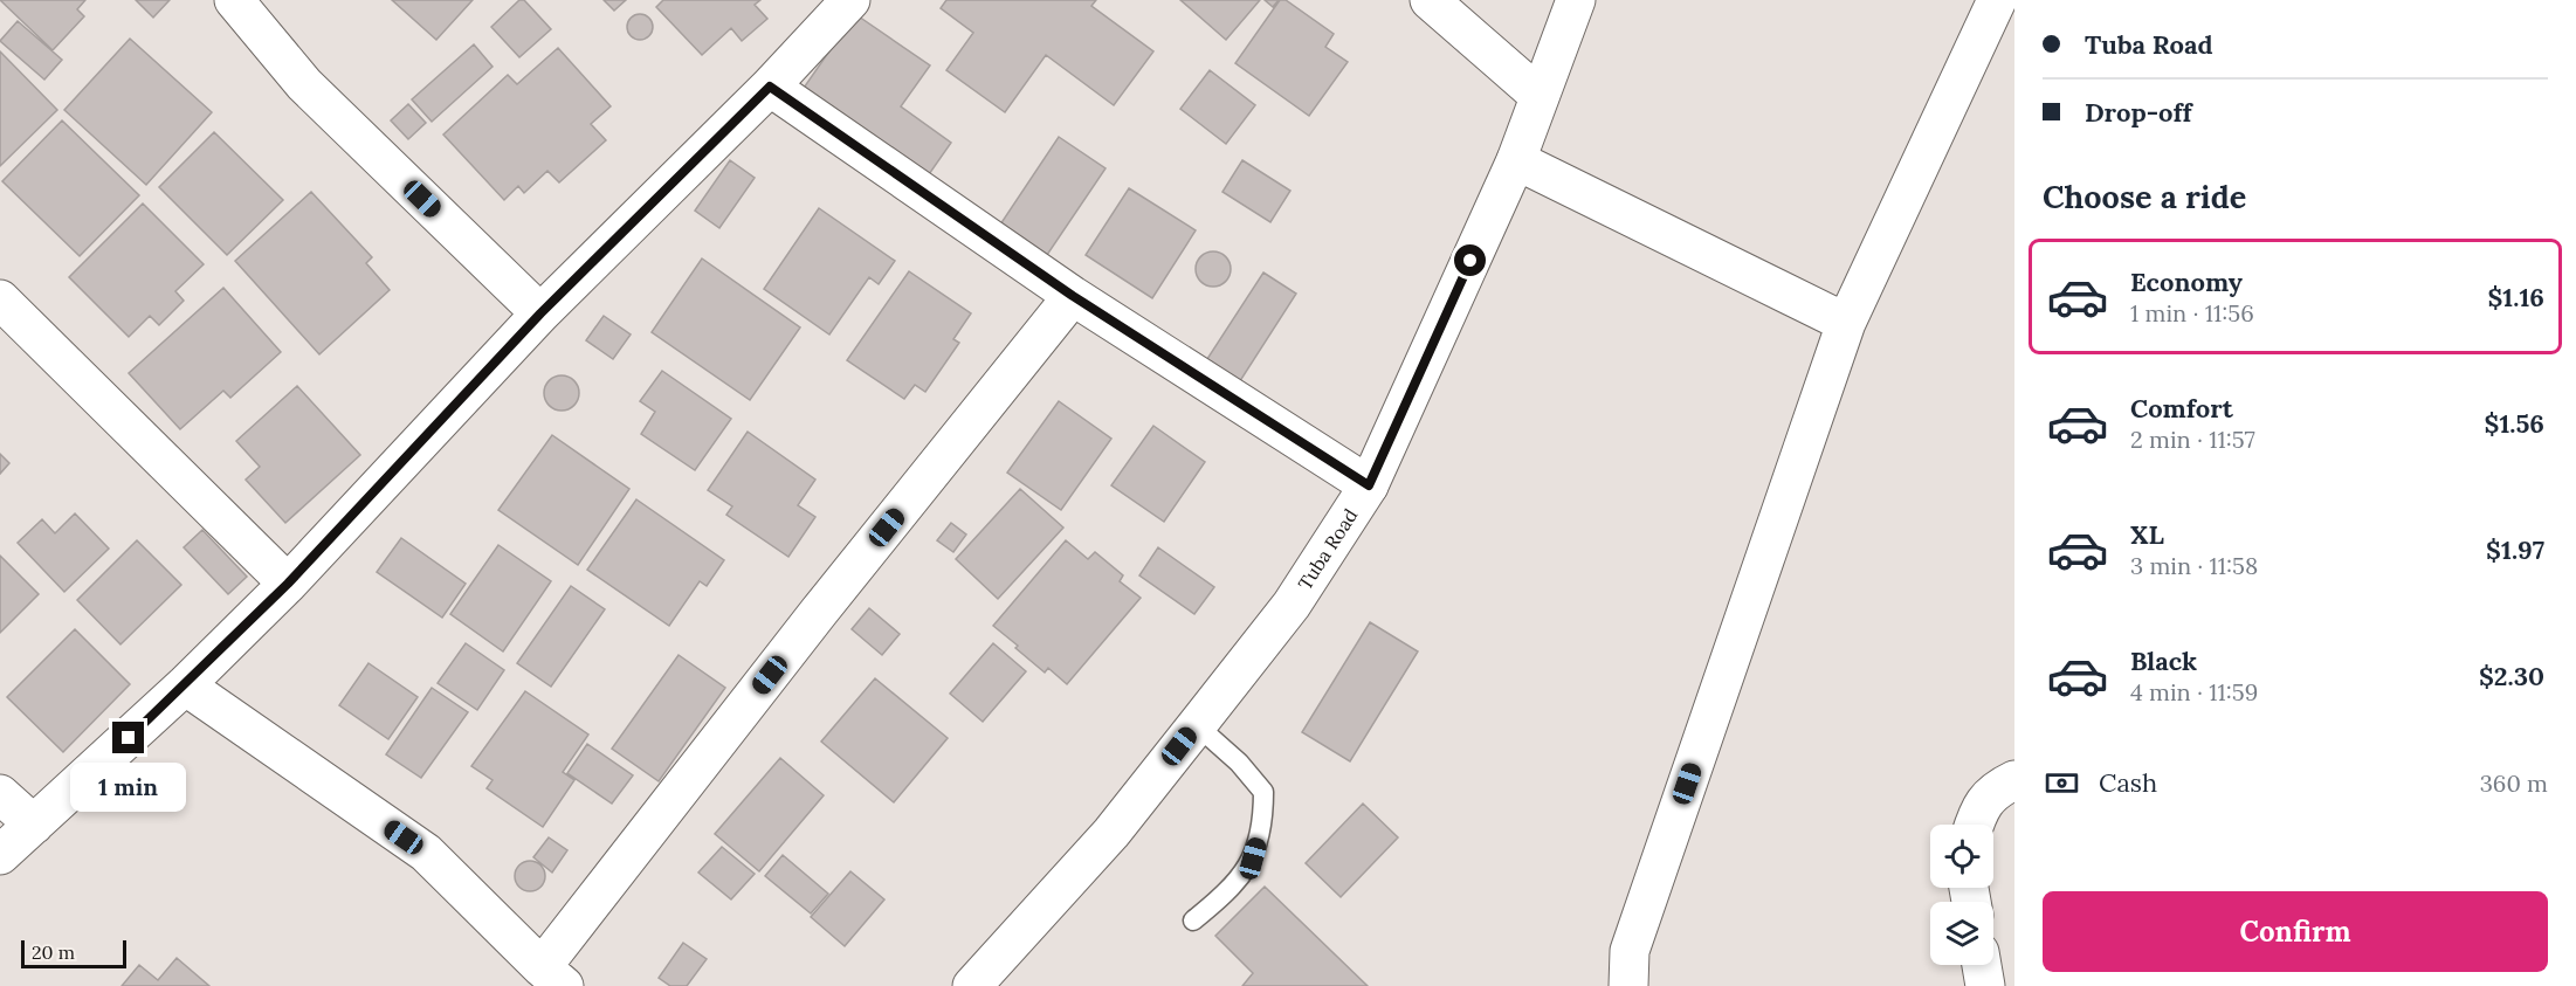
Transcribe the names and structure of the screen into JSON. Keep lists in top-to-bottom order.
{
  "streets": {
    "street": ["Tuba Road"]
  },
  "scale_bar": "20 m",
  "page": {
    "banner": ["Tuba Road", "Drop-off"],
    "heading": "Choose a ride",
    "list": [
      {
        "name": "Economy",
        "note": "1 min · 11:56",
        "value": "$1.16"
      },
      {
        "name": "Comfort",
        "note": "2 min · 11:57",
        "value": "$1.56"
      },
      {
        "name": "XL",
        "note": "3 min · 11:58",
        "value": "$1.97"
      },
      {
        "name": "Black",
        "note": "4 min · 11:59",
        "value": "$2.30"
      }
    ],
    "pay": ["Cash", "360 m"],
    "bubble": "1 min",
    "buttons": "Confirm",
    "scale": "20 m"
  }
}
